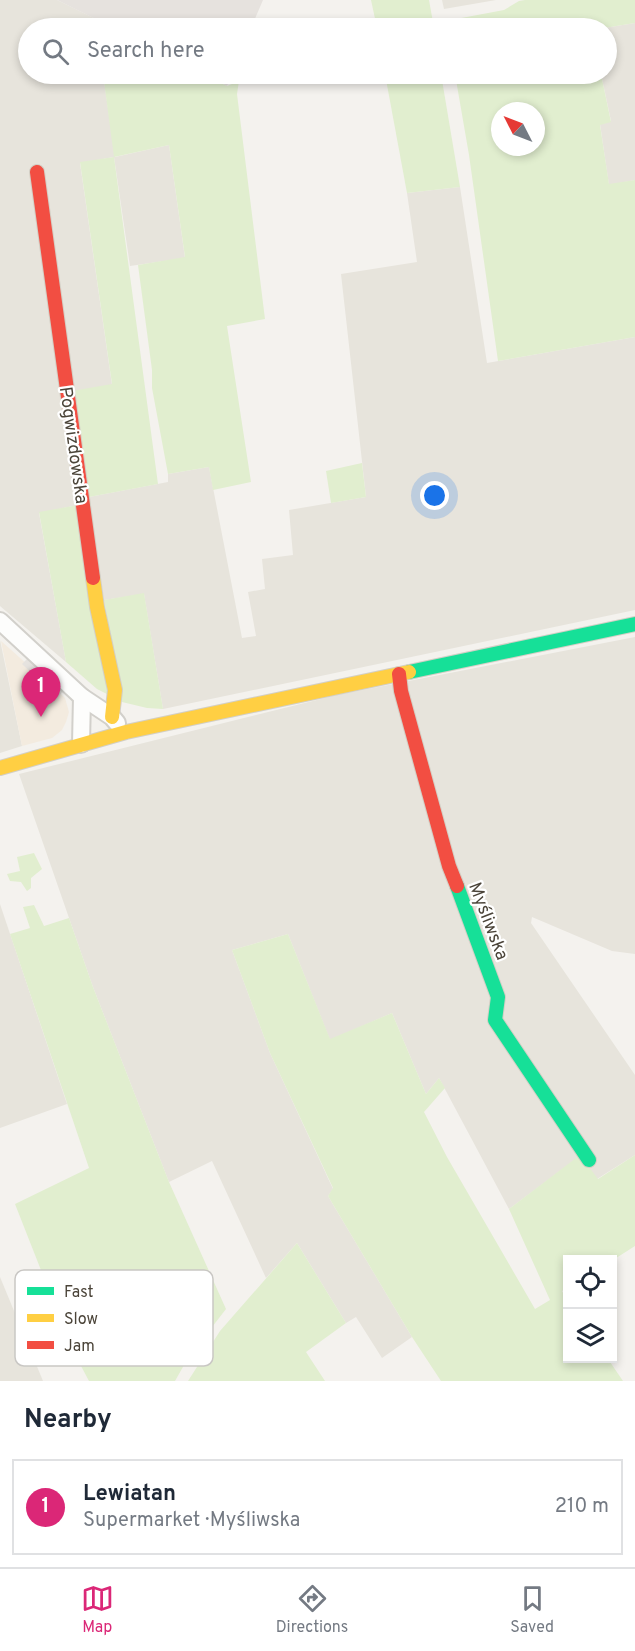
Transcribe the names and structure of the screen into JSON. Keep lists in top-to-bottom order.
{
  "streets": {
    "street": ["Pogwizdowska", "Myśliwska"]
  },
  "legend": ["Fast", "Slow", "Jam"],
  "north": "top left",
  "page": {
    "search": "Search here",
    "pins": "1",
    "heading": "Nearby",
    "list": [
      {
        "mark": "1",
        "name": "Lewiatan",
        "note": "Supermarket · Myśliwska",
        "value": "210 m"
      }
    ],
    "nav": ["Map", "Directions", "Saved"]
  }
}
